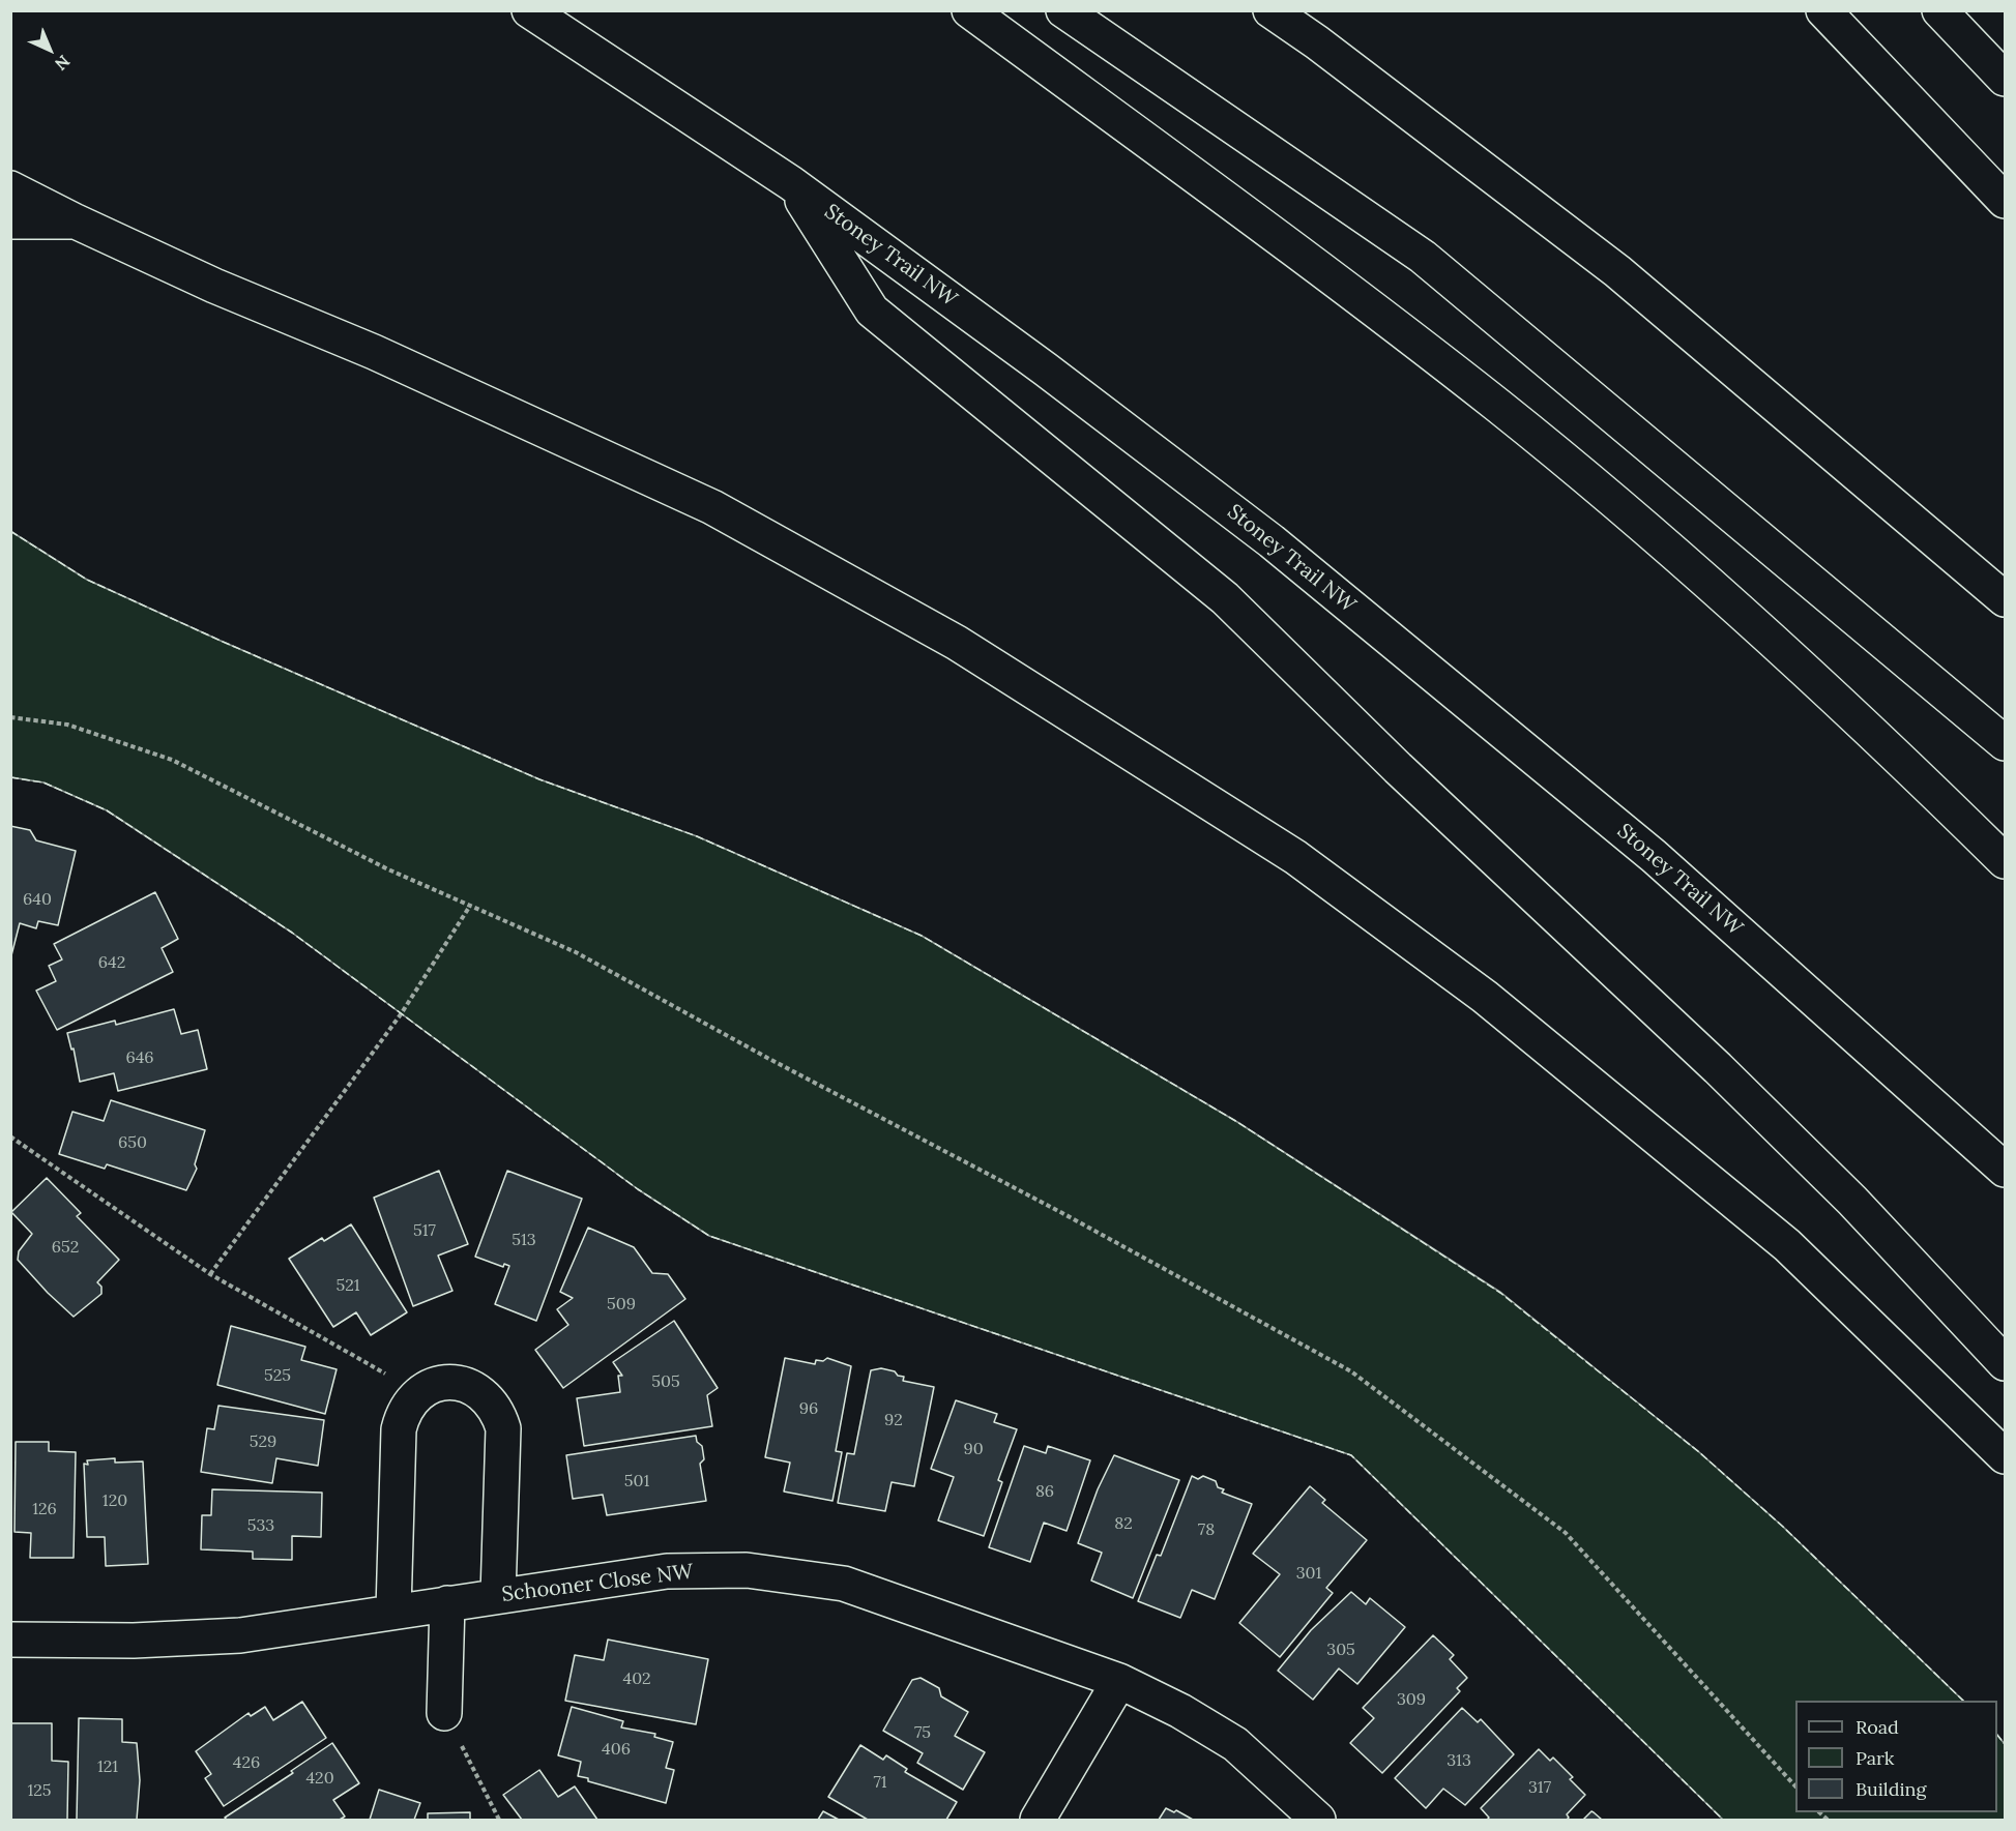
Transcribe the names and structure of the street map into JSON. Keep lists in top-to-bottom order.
{
  "streets": {
    "main road": ["Stoney Trail NW", "Schooner Close NW"]
  },
  "house_numbers": [
    "640",
    "642",
    "646",
    "650",
    "517",
    "513",
    "652",
    "521",
    "509",
    "525",
    "505",
    "96",
    "92",
    "529",
    "90",
    "501",
    "86",
    "120",
    "126",
    "82",
    "533",
    "78",
    "301",
    "305",
    "402",
    "309",
    "75",
    "406",
    "313",
    "426",
    "121",
    "420",
    "71",
    "317",
    "125"
  ],
  "legend": ["Road", "Park", "Building"],
  "north": "bottom right"
}
